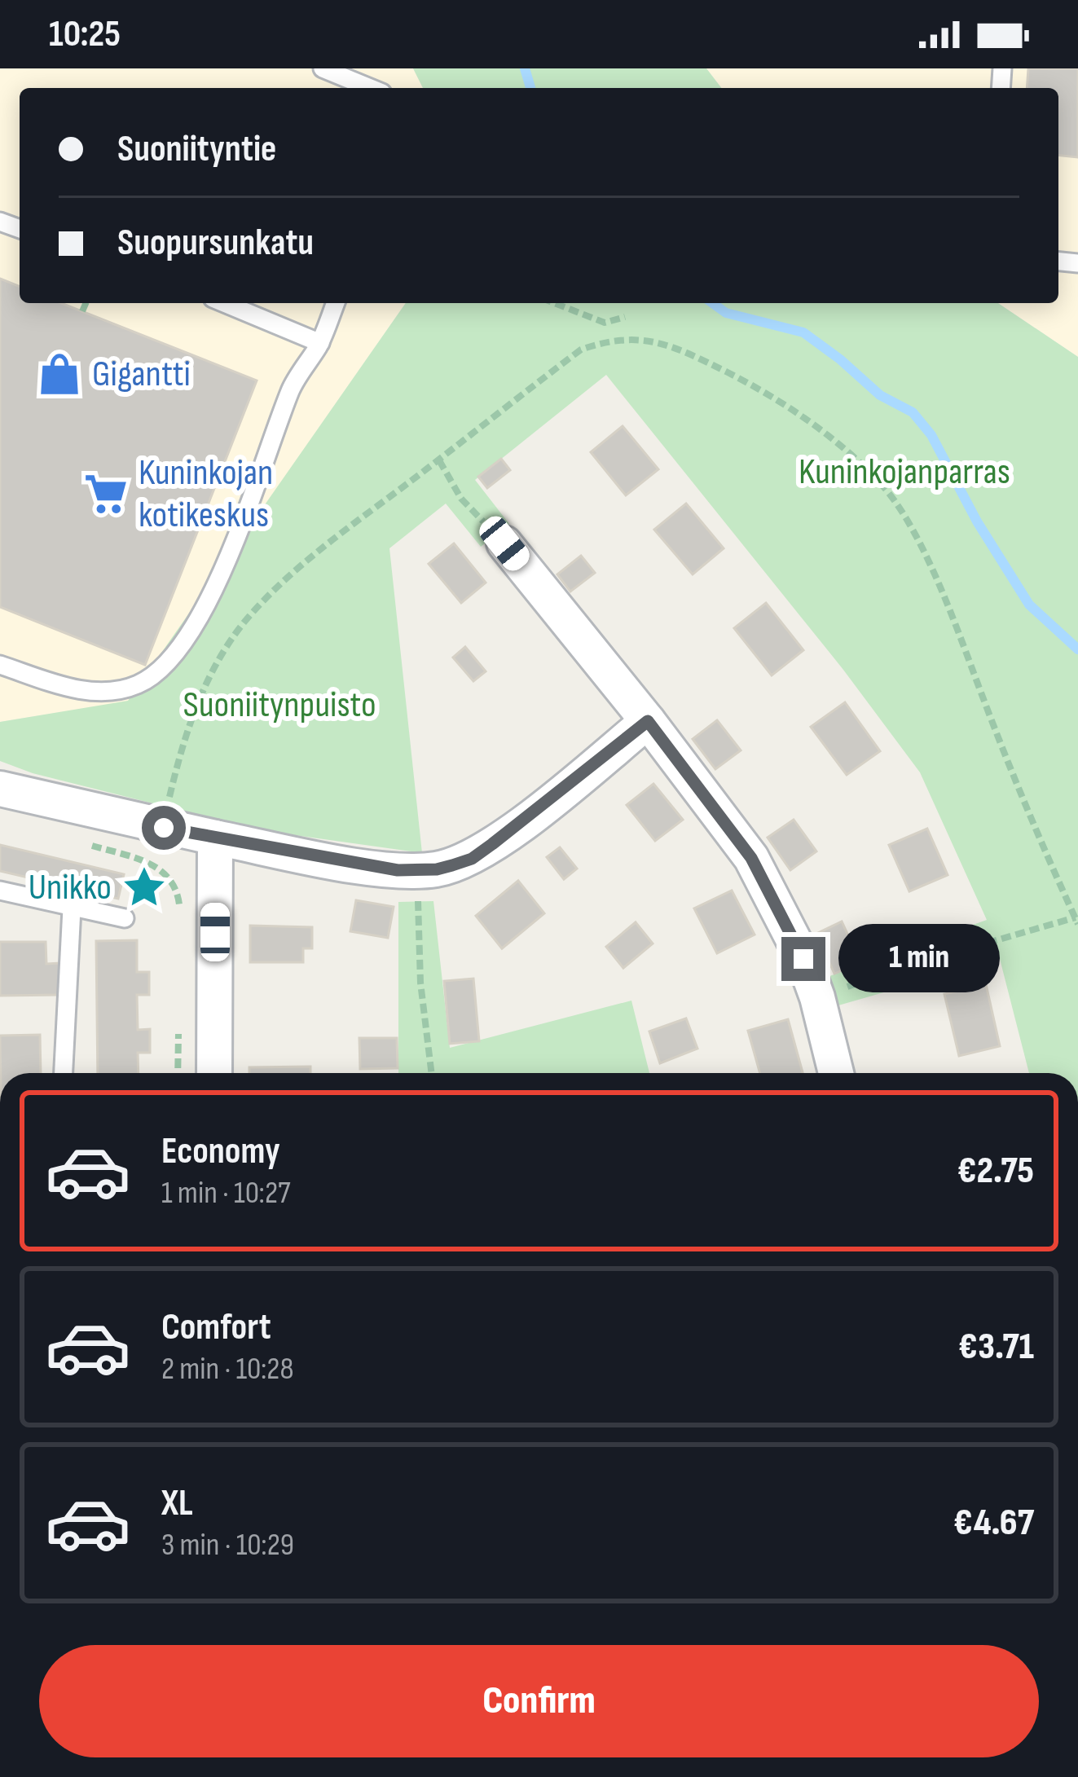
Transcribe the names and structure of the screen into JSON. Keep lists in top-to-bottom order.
{
  "parks": ["Kuninkojanparras", "Suoniitynpuisto"],
  "places": {
    "shop": ["Gigantti"],
    "supermarket": ["Kuninkojan kotikeskus"],
    "place": ["Unikko"]
  },
  "page": {
    "status": "10:25",
    "banner": ["Suoniityntie", "Suopursunkatu"],
    "bubble": "1 min",
    "list": [
      {
        "name": "Economy",
        "note": "1 min · 10:27",
        "value": "€2.75"
      },
      {
        "name": "Comfort",
        "note": "2 min · 10:28",
        "value": "€3.71"
      },
      {
        "name": "XL",
        "note": "3 min · 10:29",
        "value": "€4.67"
      }
    ],
    "buttons": "Confirm"
  }
}
